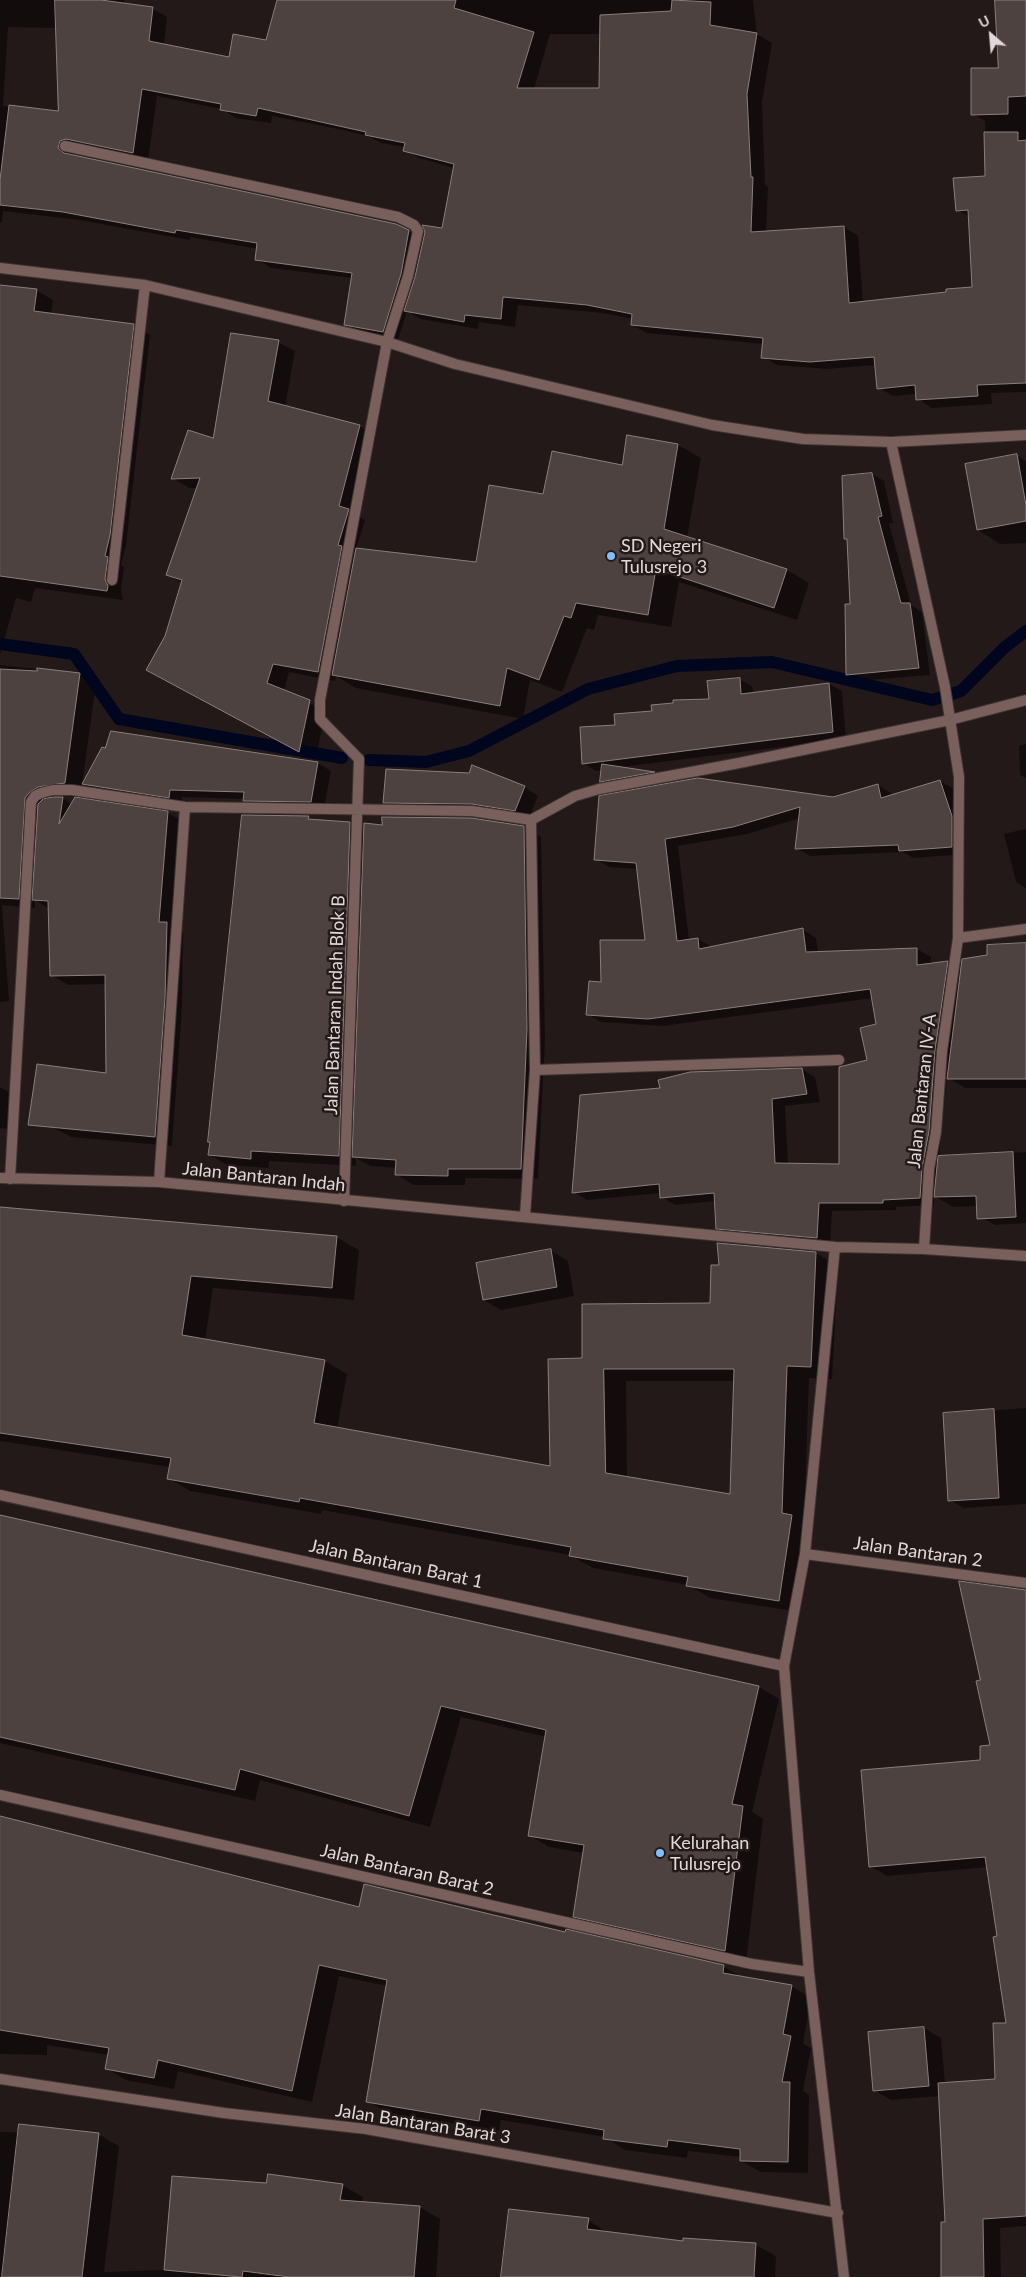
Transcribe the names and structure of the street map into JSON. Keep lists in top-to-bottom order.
{
  "streets": {
    "street": [
      "Jalan Bantaran Indah Blok B",
      "Jalan Bantaran IV-A",
      "Jalan Bantaran Indah",
      "Jalan Bantaran 2",
      "Jalan Bantaran Barat 1",
      "Jalan Bantaran Barat 2",
      "Jalan Bantaran Barat 3"
    ]
  },
  "crossings": [
    ["Jalan Bantaran Indah Blok B", "Jalan Bantaran Indah"],
    ["Jalan Bantaran IV-A", "Jalan Bantaran Indah"]
  ],
  "places": ["SD Negeri Tulusrejo 3", "Kelurahan Tulusrejo"],
  "north": "top left"
}
